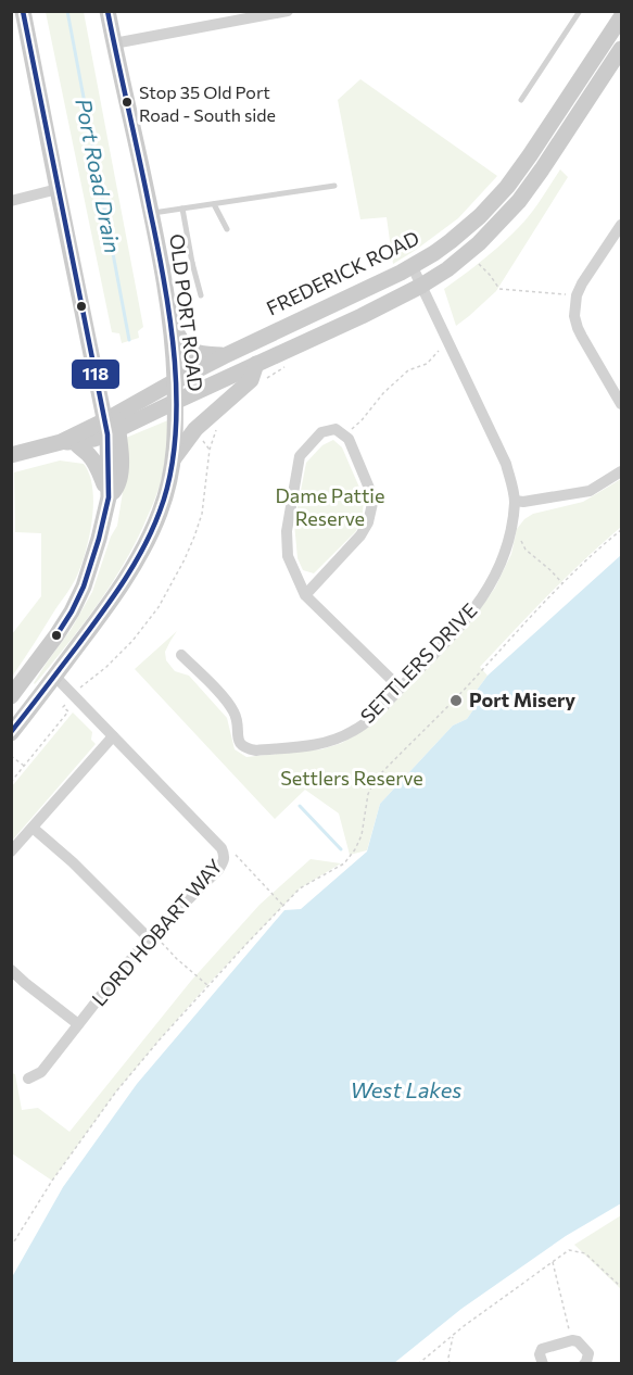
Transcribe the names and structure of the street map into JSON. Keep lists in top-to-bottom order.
{
  "streets": {
    "main road": ["FREDERICK ROAD", "OLD PORT ROAD"],
    "street": ["SETTLERS DRIVE", "LORD HOBART WAY"]
  },
  "crossings": [
    ["FREDERICK ROAD", "OLD PORT ROAD"],
    ["FREDERICK ROAD", "SETTLERS DRIVE"],
    ["OLD PORT ROAD", "LORD HOBART WAY"]
  ],
  "water": ["Port Road Drain", "West Lakes"],
  "parks": ["Dame Pattie Reserve", "Settlers Reserve"],
  "places": ["Stop 35 Old Port Road - South side", "Port Misery"],
  "lines": ["transit line 118"]
}
